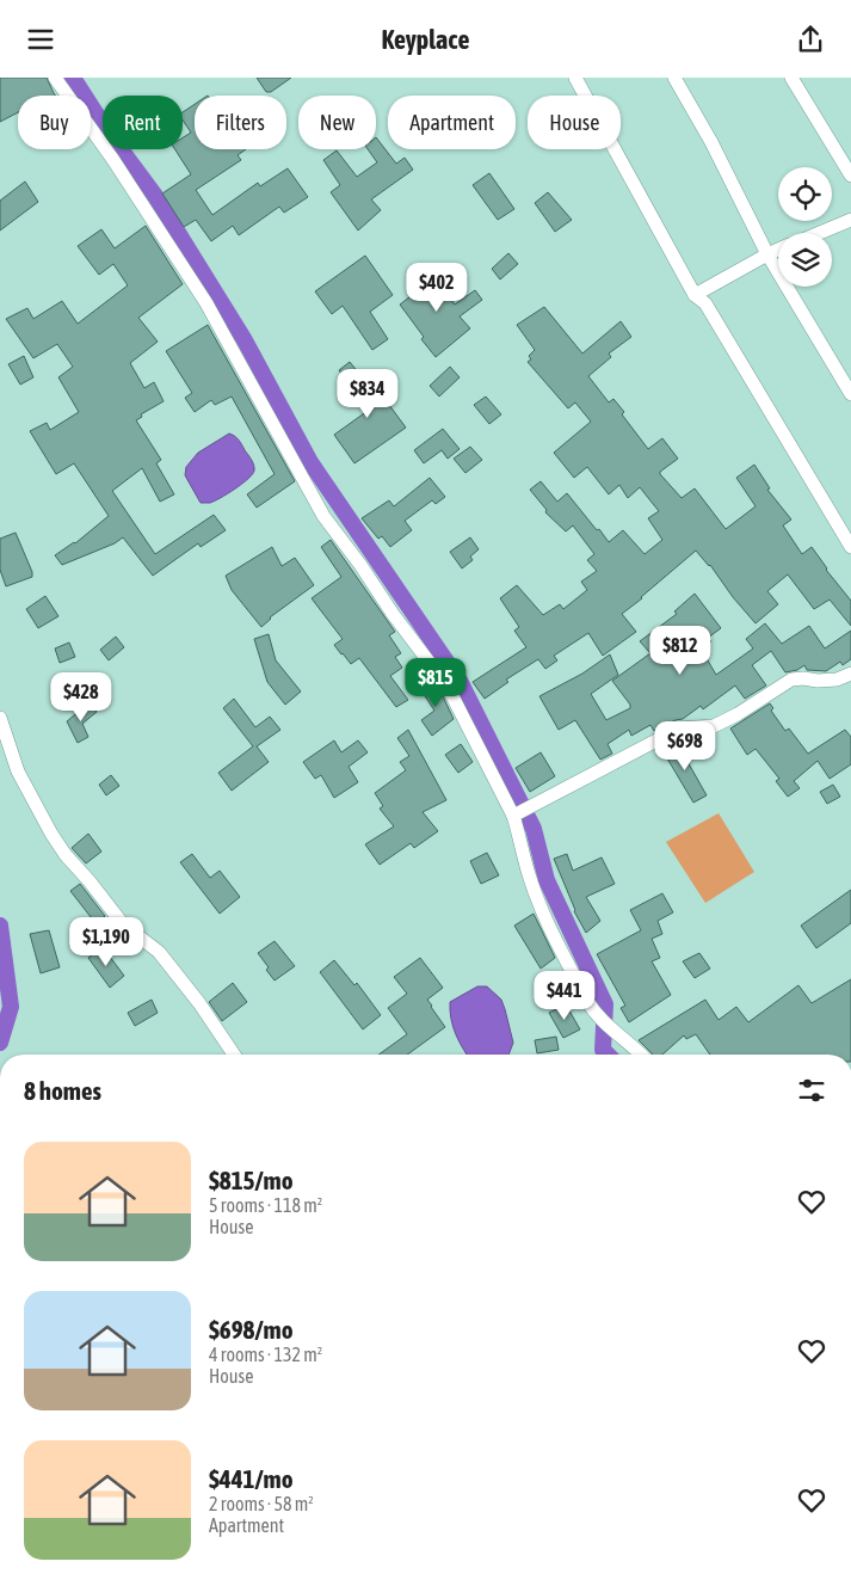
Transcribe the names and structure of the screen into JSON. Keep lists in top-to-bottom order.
{
  "page": {
    "header": "Keyplace",
    "chip": [
      "Buy",
      "Rent",
      "Filters",
      "New",
      "Apartment",
      "House"
    ],
    "price": [
      "$402",
      "$834",
      "$812",
      "$815",
      "$428",
      "$698",
      "$1,190",
      "$441"
    ],
    "heading": "8 homes",
    "list": [
      {
        "name": "$815/mo",
        "note": "5 rooms · 118 m² · House"
      },
      {
        "name": "$698/mo",
        "note": "4 rooms · 132 m² · House"
      },
      {
        "name": "$441/mo",
        "note": "2 rooms · 58 m² · Apartment"
      }
    ]
  }
}
